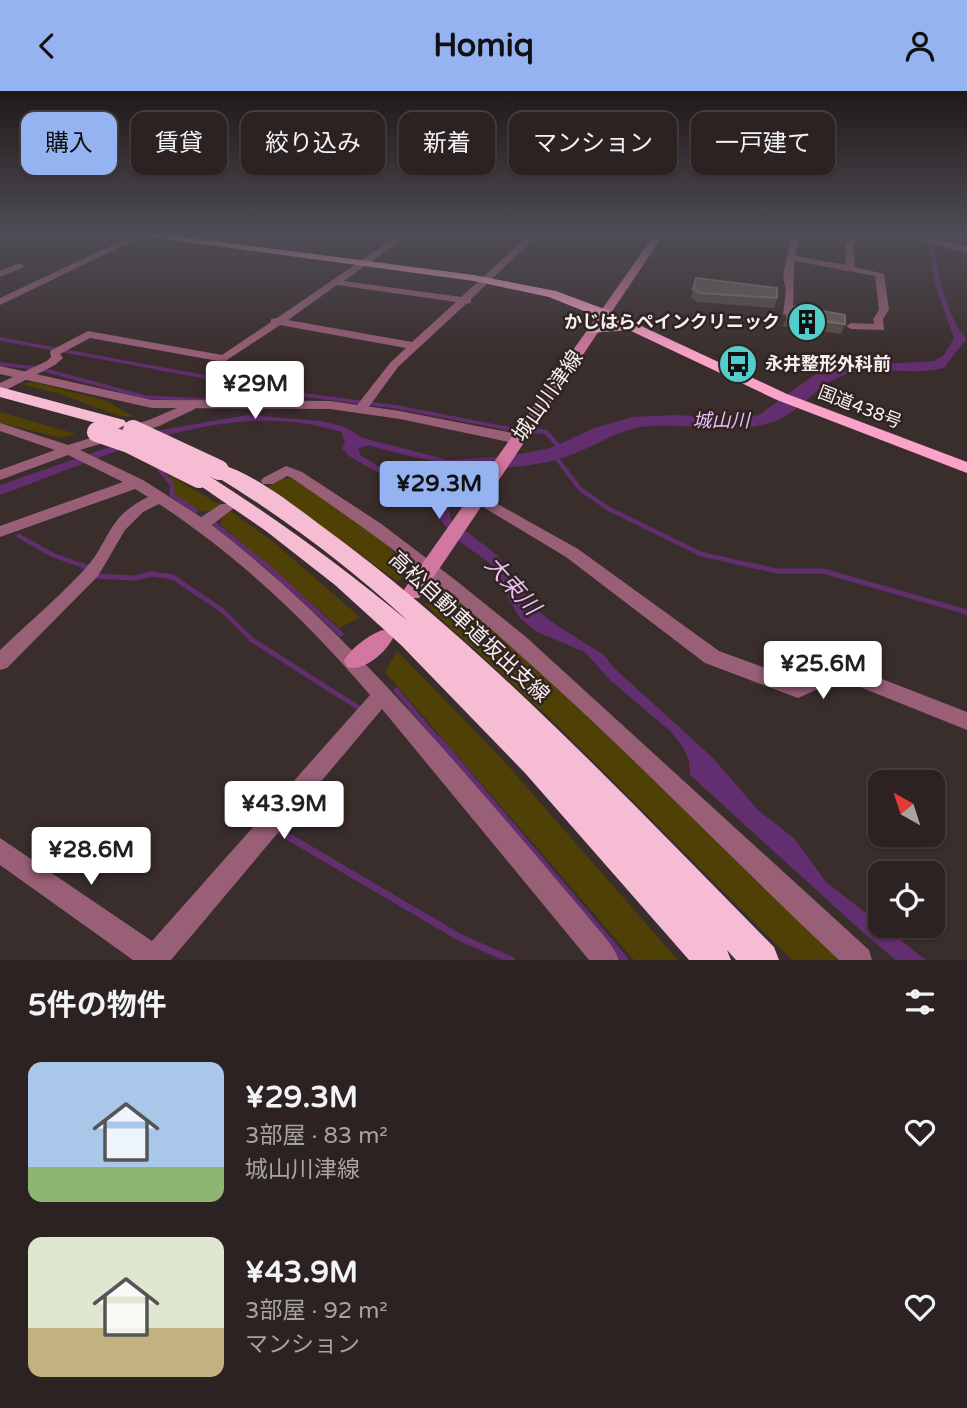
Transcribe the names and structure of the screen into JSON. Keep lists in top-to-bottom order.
{
  "streets": {
    "highway": ["国道438号", "高松自動車道坂出支線"],
    "main road": ["城山川津線"]
  },
  "crossings": [
    ["城山川津線", "国道438号"]
  ],
  "water": ["城山川", "大束川"],
  "places": {
    "building": ["かじはらペインクリニック"],
    "bus stop": ["永井整形外科前"]
  },
  "north": "top left",
  "page": {
    "header": "Homiq",
    "chip": [
      "購入",
      "賃貸",
      "絞り込み",
      "新着",
      "マンション",
      "一戸建て"
    ],
    "price": [
      "¥29M",
      "¥29.3M",
      "¥25.6M",
      "¥43.9M",
      "¥28.6M"
    ],
    "heading": "5件の物件",
    "list": [
      {
        "name": "¥29.3M",
        "note": "3部屋 · 83 m² · 城山川津線"
      },
      {
        "name": "¥43.9M",
        "note": "3部屋 · 92 m² · マンション"
      }
    ]
  }
}
